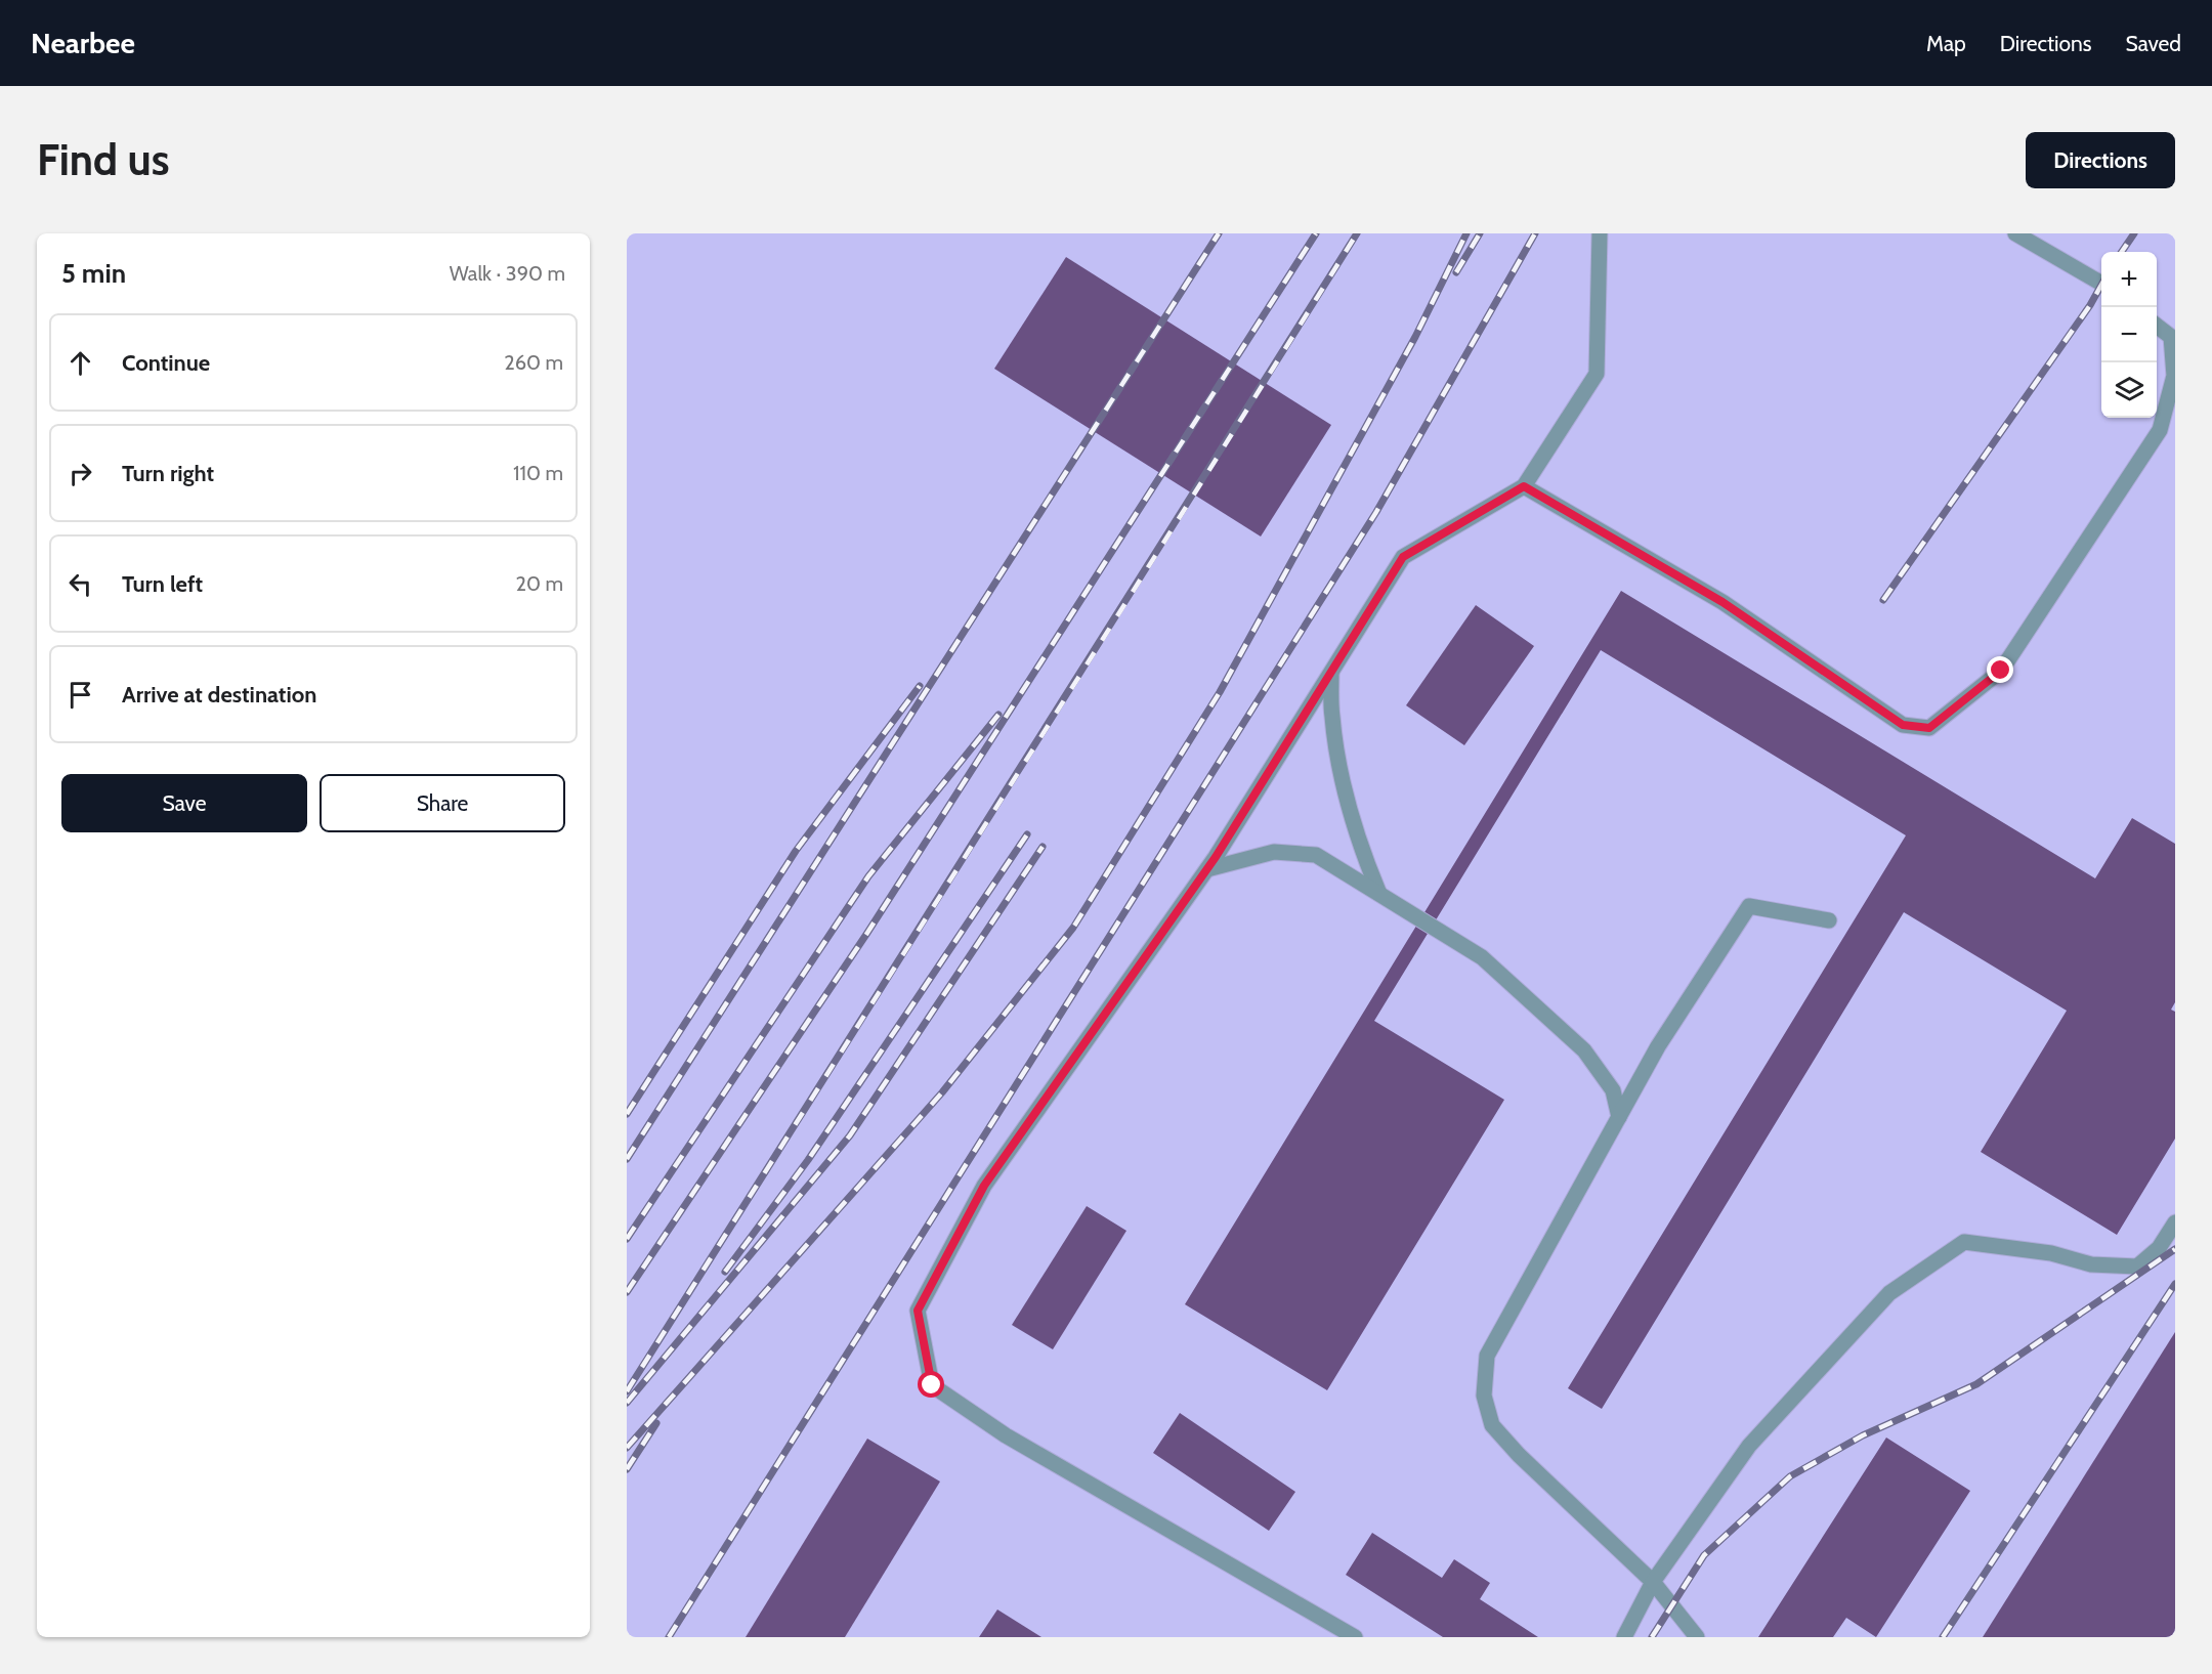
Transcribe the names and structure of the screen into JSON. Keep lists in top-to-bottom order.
{
  "page": {
    "header": "Nearbee",
    "nav": ["Map", "Directions", "Saved"],
    "buttons": [
      "Directions",
      ["Save", "Share"]
    ],
    "title": "Find us",
    "heading": ["5 min", "Walk · 390 m"],
    "map_buttons": ["+", "−"],
    "list": [
      ["Continue", "260 m"],
      ["Turn right", "110 m"],
      ["Turn left", "20 m"],
      "Arrive at destination"
    ]
  }
}
